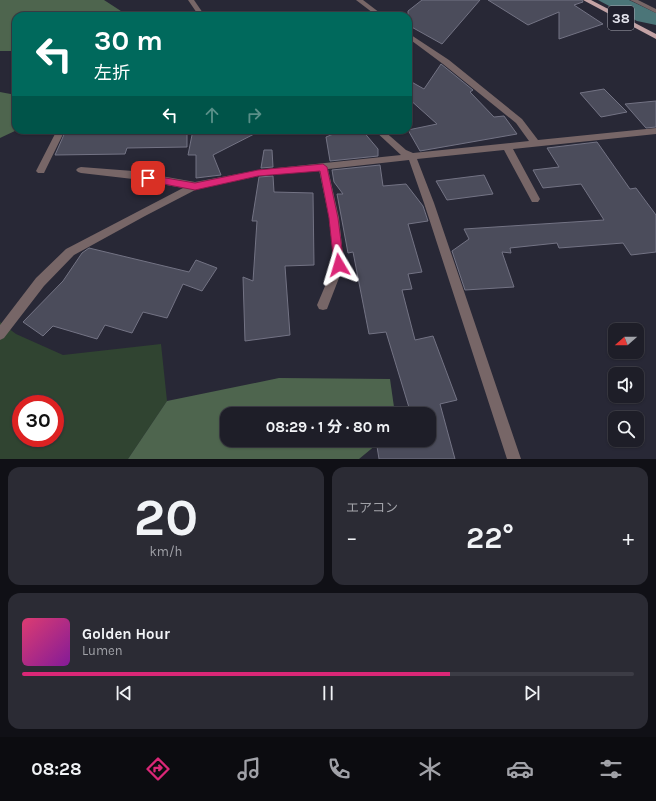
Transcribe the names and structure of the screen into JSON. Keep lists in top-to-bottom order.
{
  "streets": {
    "main road": ["38"]
  },
  "north": "left",
  "page": {
    "turn": ["30 m", "左折"],
    "limit": "30",
    "trip": "08:29 · 1 分 · 80 m",
    "tile": [
      ["20", "km/h"],
      "エアコン"
    ],
    "heat": ["−", "22°", "+"],
    "song": ["Golden Hour", "Lumen"],
    "tabs": "08:28"
  }
}
